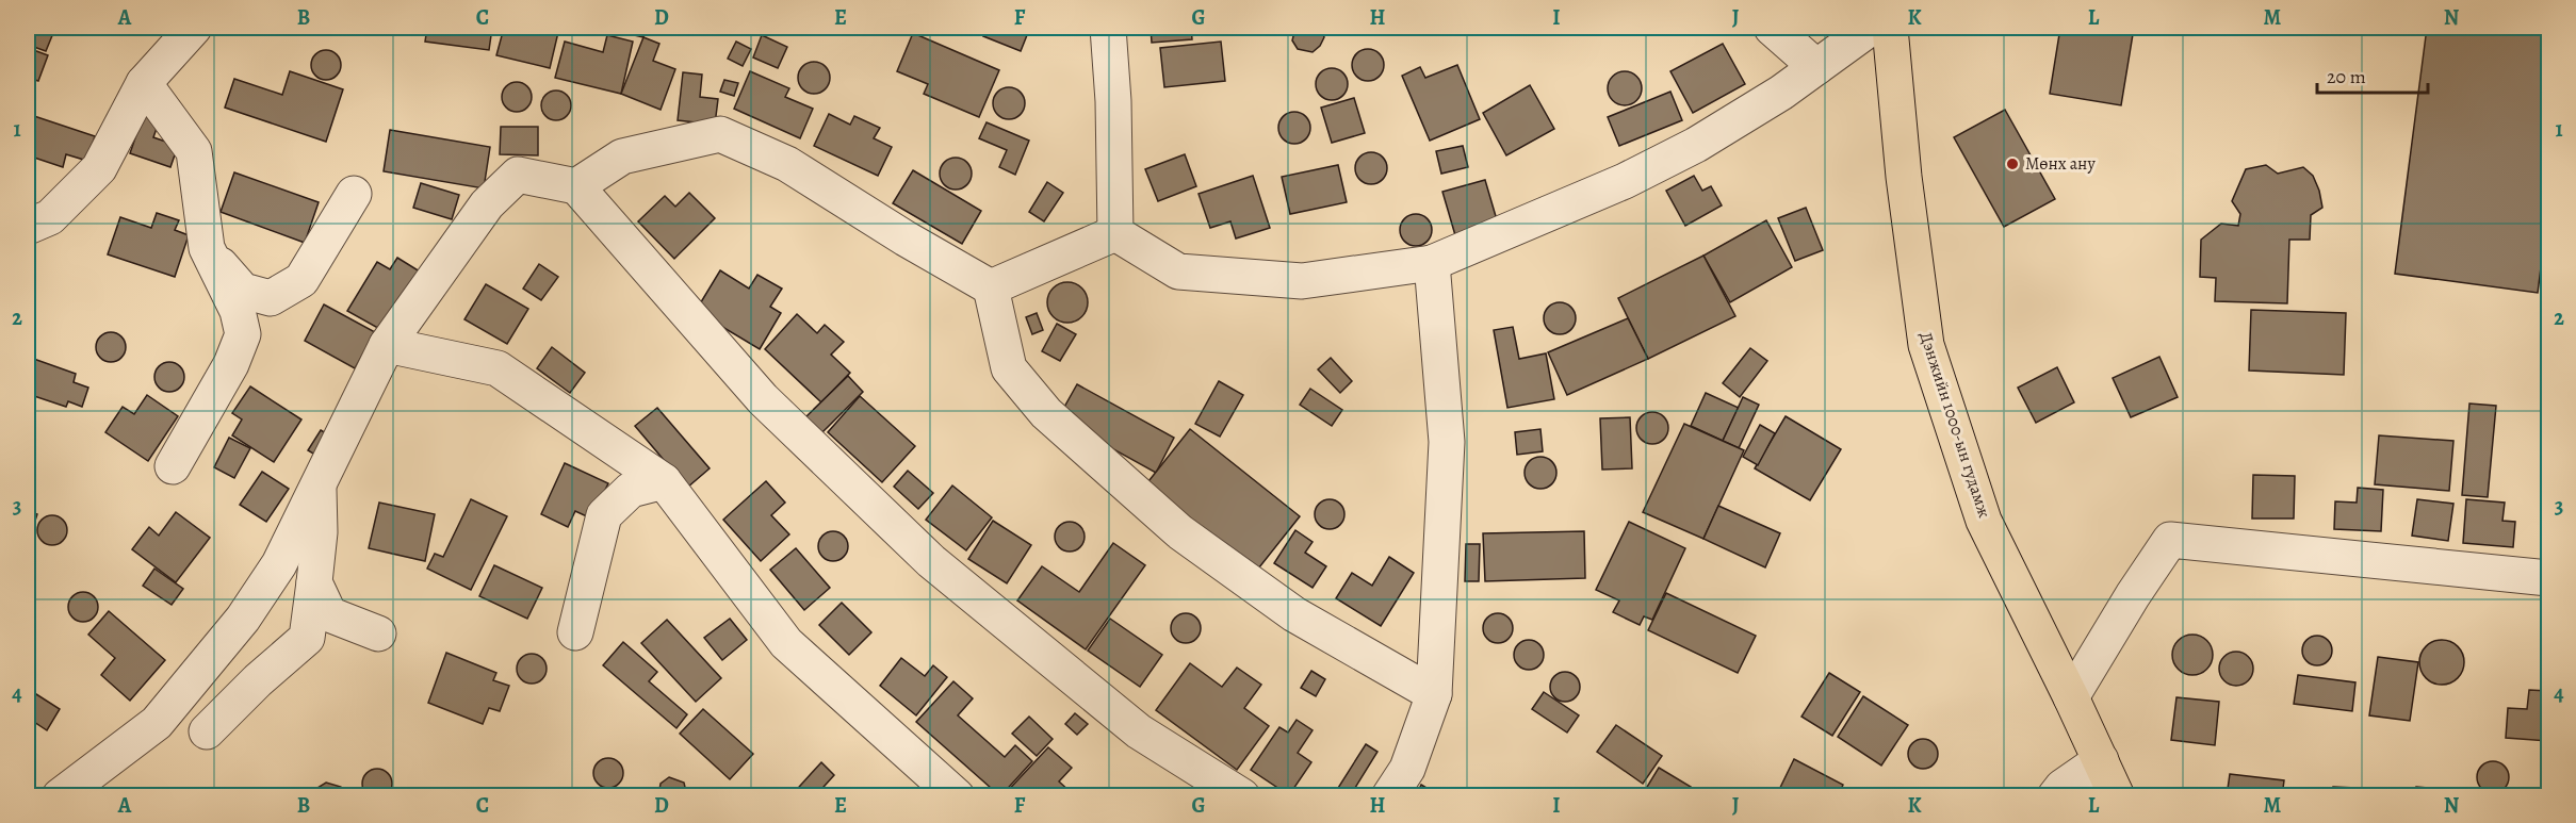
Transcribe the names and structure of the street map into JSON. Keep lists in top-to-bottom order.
{
  "streets": {
    "main road": ["Дэнжийн 1000-ын гудамж"]
  },
  "places": ["Мөнх ану"],
  "scale_bar": "20 m",
  "grid": {
    "columns": [
      "A",
      "B",
      "C",
      "D",
      "E",
      "F",
      "G",
      "H",
      "I",
      "J",
      "K",
      "L",
      "M",
      "N"
    ],
    "rows": [
      "1",
      "2",
      "3",
      "4"
    ]
  }
}
